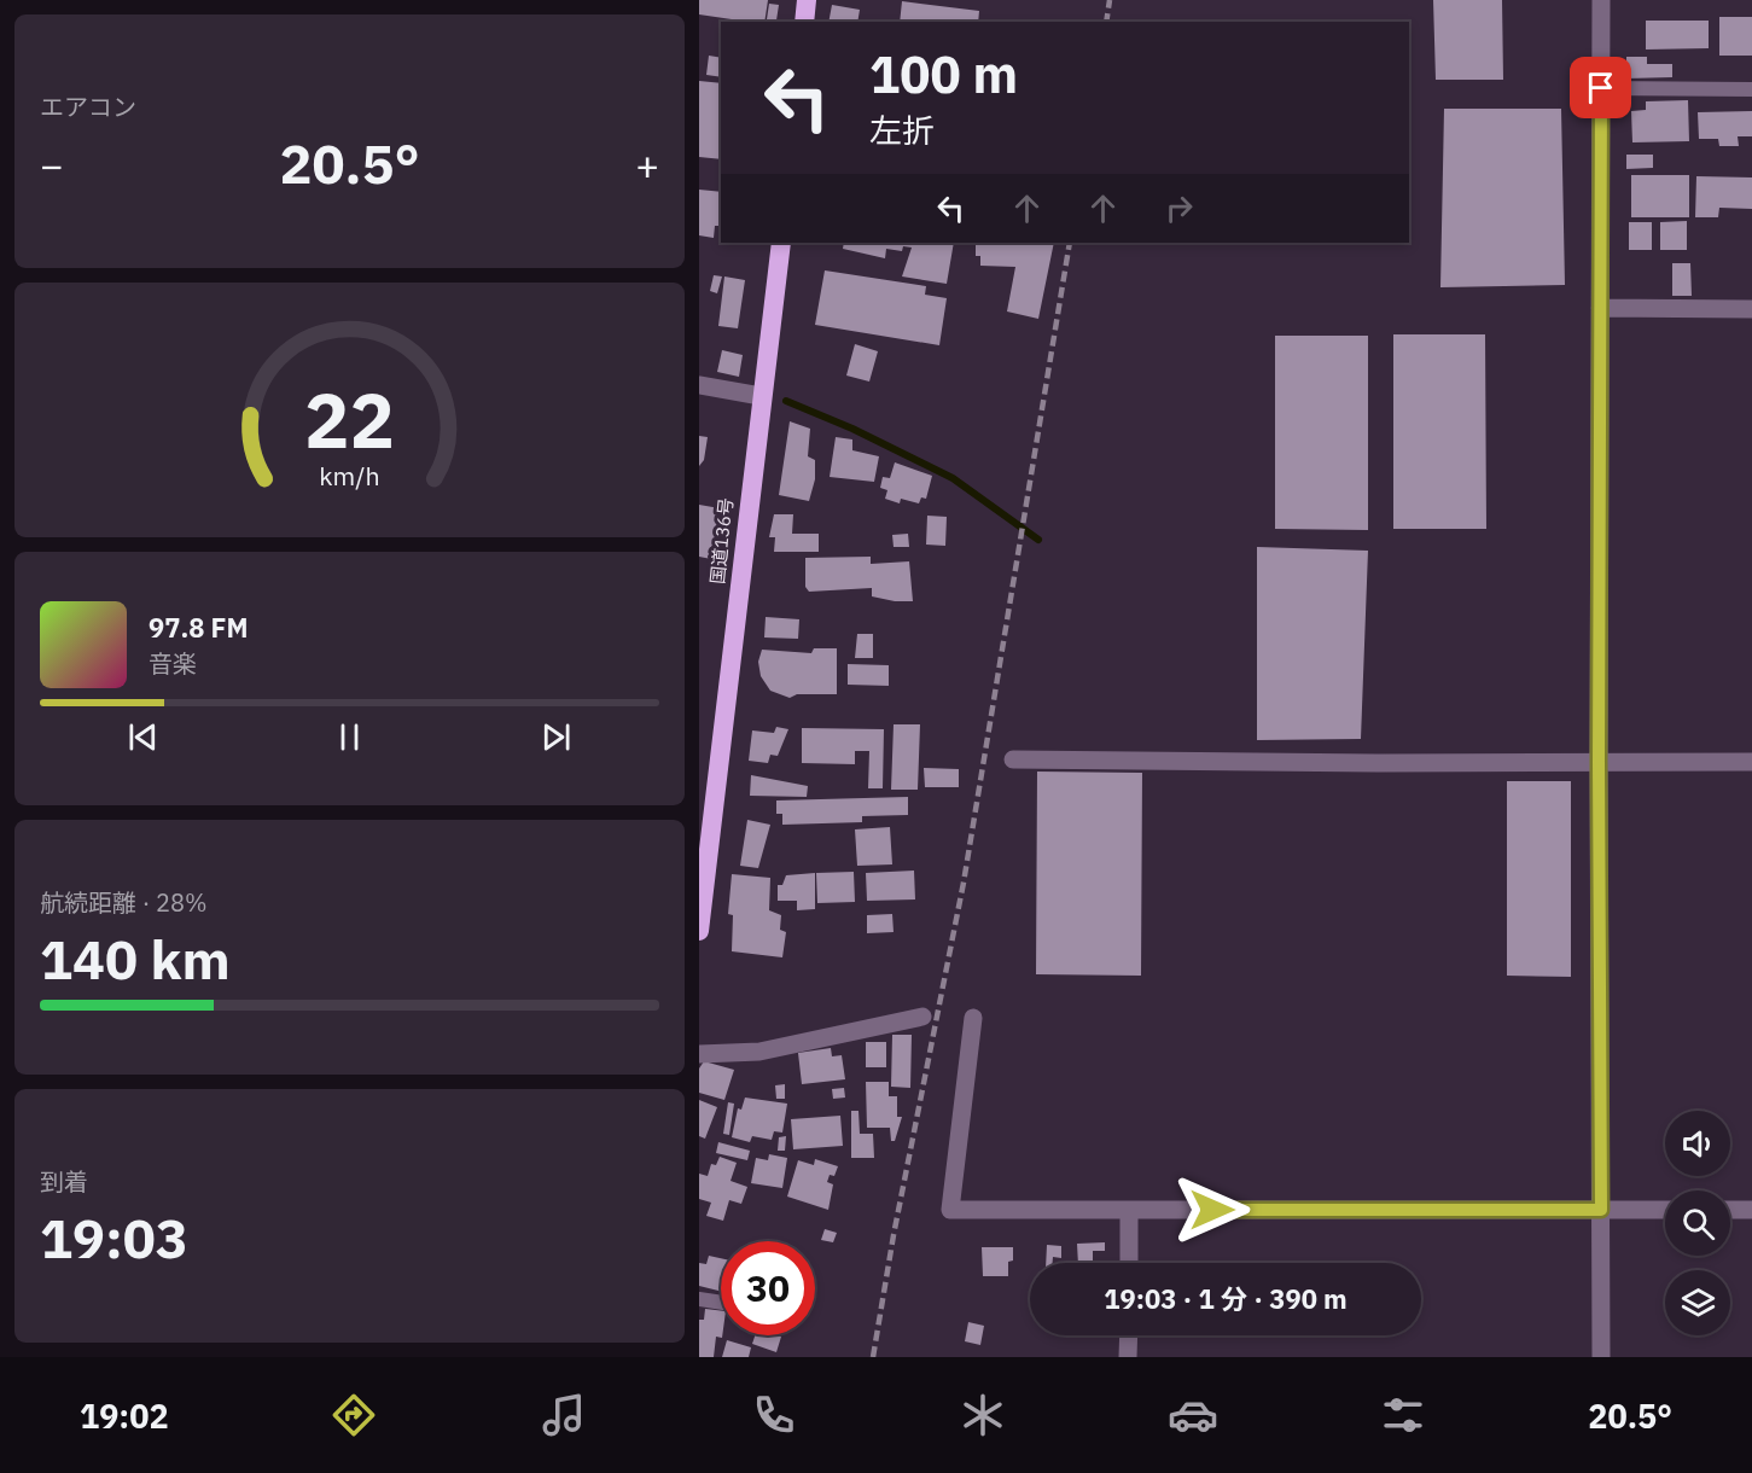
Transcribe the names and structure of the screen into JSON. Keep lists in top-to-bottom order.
{
  "streets": {
    "highway": ["国道136号"]
  },
  "page": {
    "tile": [
      "エアコン",
      ["航続距離 · 28%", "140 km"],
      ["到着", "19:03"]
    ],
    "turn": ["100 m", "左折"],
    "heat": ["−", "20.5°", "+"],
    "song": ["97.8 FM", "音楽"],
    "limit": "30",
    "trip": "19:03 · 1 分 · 390 m",
    "tabs": ["19:02", "20.5°"],
    "gauge": ["22", "km/h"]
  }
}
